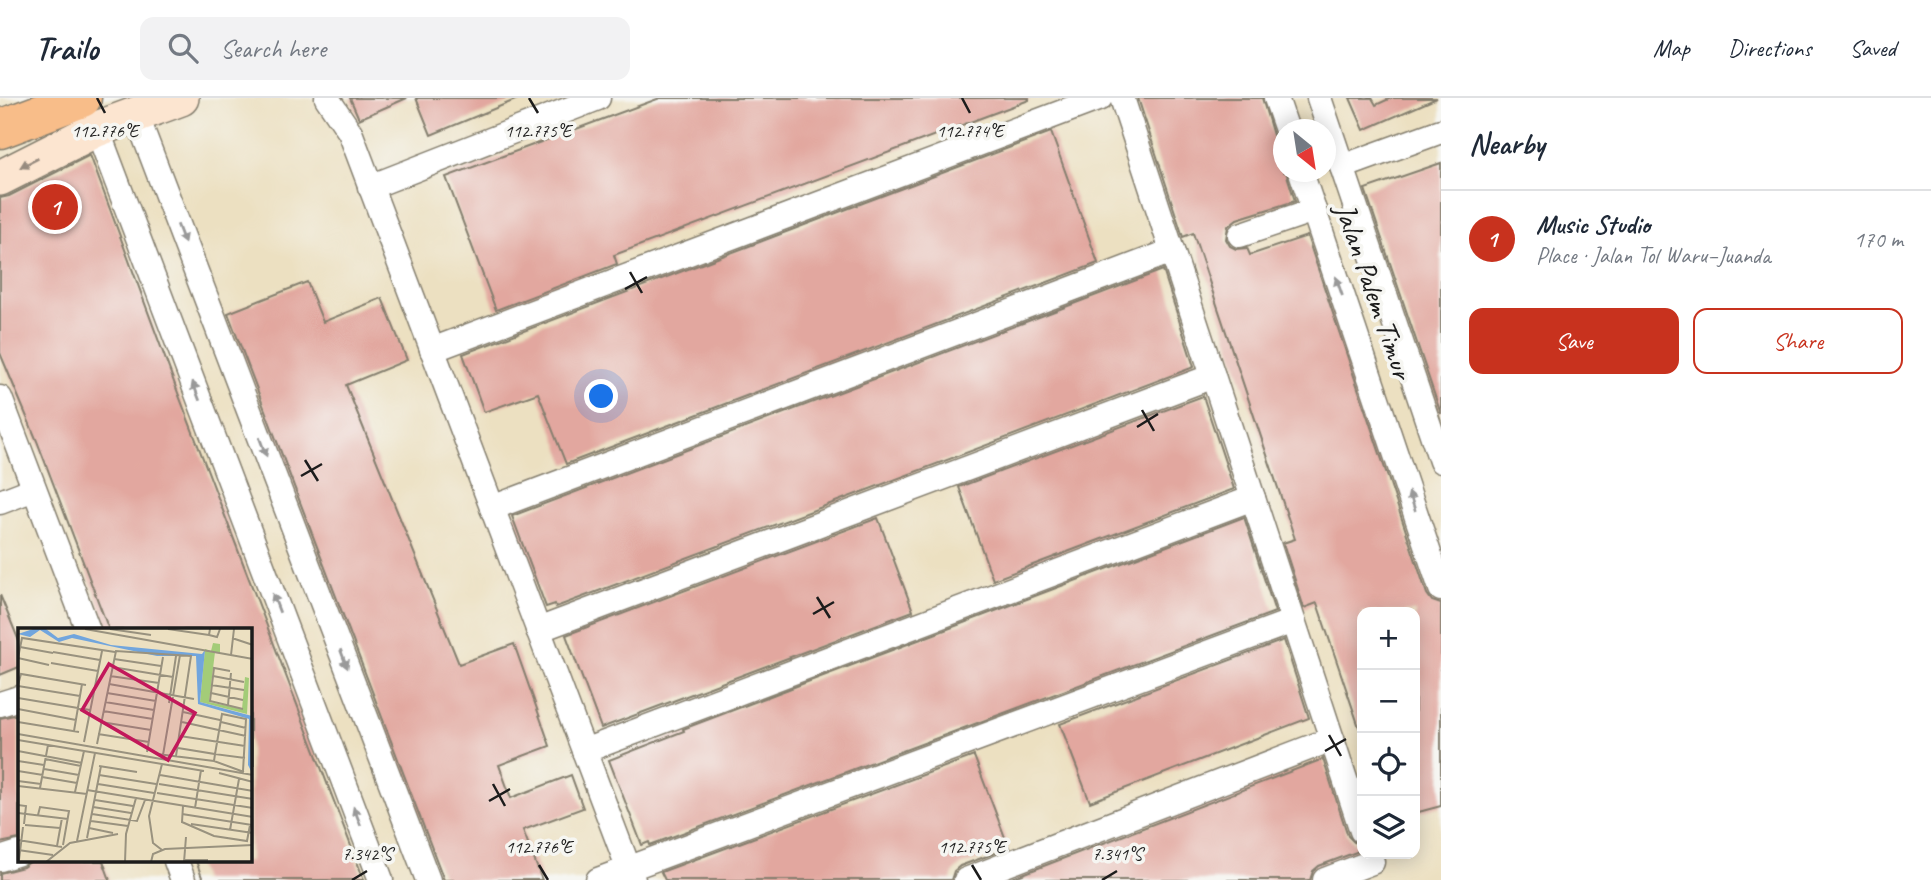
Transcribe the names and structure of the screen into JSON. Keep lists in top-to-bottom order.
{
  "streets": {
    "street": ["Jalan Palem Timur"]
  },
  "north": "bottom right",
  "page": {
    "header": "Trailo",
    "search": "Search here",
    "nav": ["Map", "Directions", "Saved"],
    "heading": "Nearby",
    "pins": "1",
    "list": [
      {
        "mark": "1",
        "name": "Music Studio",
        "note": "Place · Jalan Tol Waru–Juanda",
        "value": "170 m"
      }
    ],
    "buttons": ["Save", "Share"],
    "map_buttons": ["+", "−"]
  },
  "coordinates": [
    "112.776°E",
    "112.775°E",
    "112.774°E",
    "7.342°S",
    "7.341°S"
  ]
}
